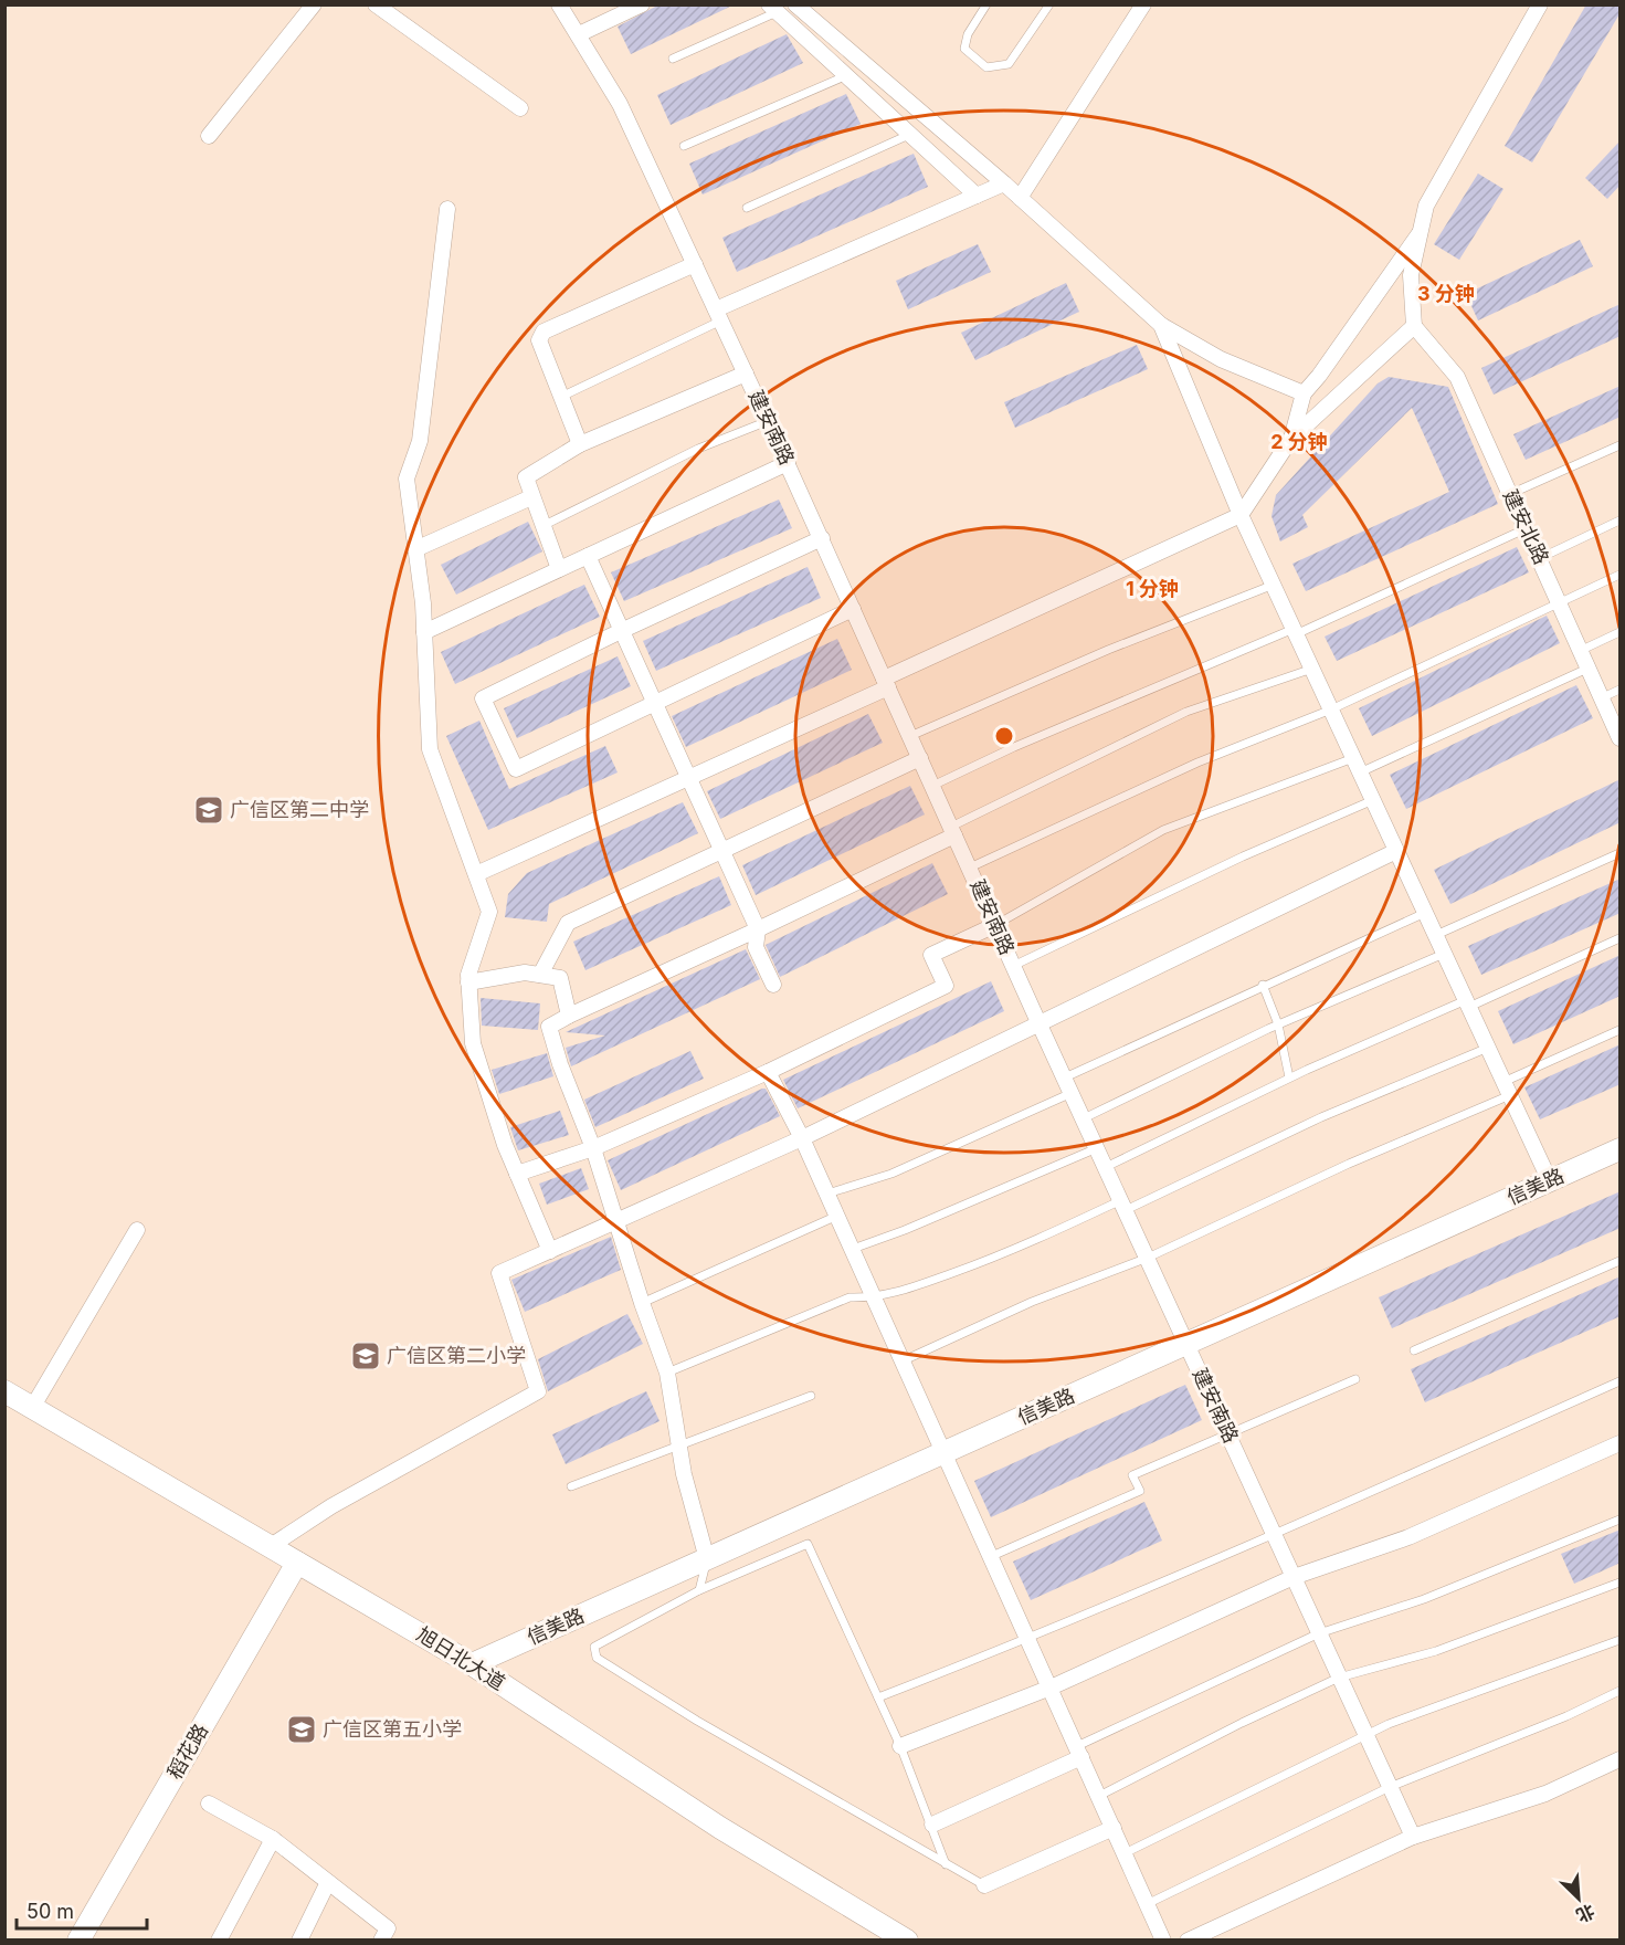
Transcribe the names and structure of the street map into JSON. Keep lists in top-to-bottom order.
{
  "streets": {
    "street": [
      "建安南路",
      "建安北路",
      "信美路",
      "旭日北大道",
      "稻花路"
    ]
  },
  "crossings": [
    ["建安南路", "信美路"],
    ["信美路", "旭日北大道"],
    ["旭日北大道", "稻花路"]
  ],
  "places": {
    "school or university": ["广信区第二中学", "广信区第二小学", "广信区第五小学"]
  },
  "scale_bar": "50 m",
  "north": "bottom right",
  "rings": ["3 分钟", "2 分钟", "1 分钟"]
}
